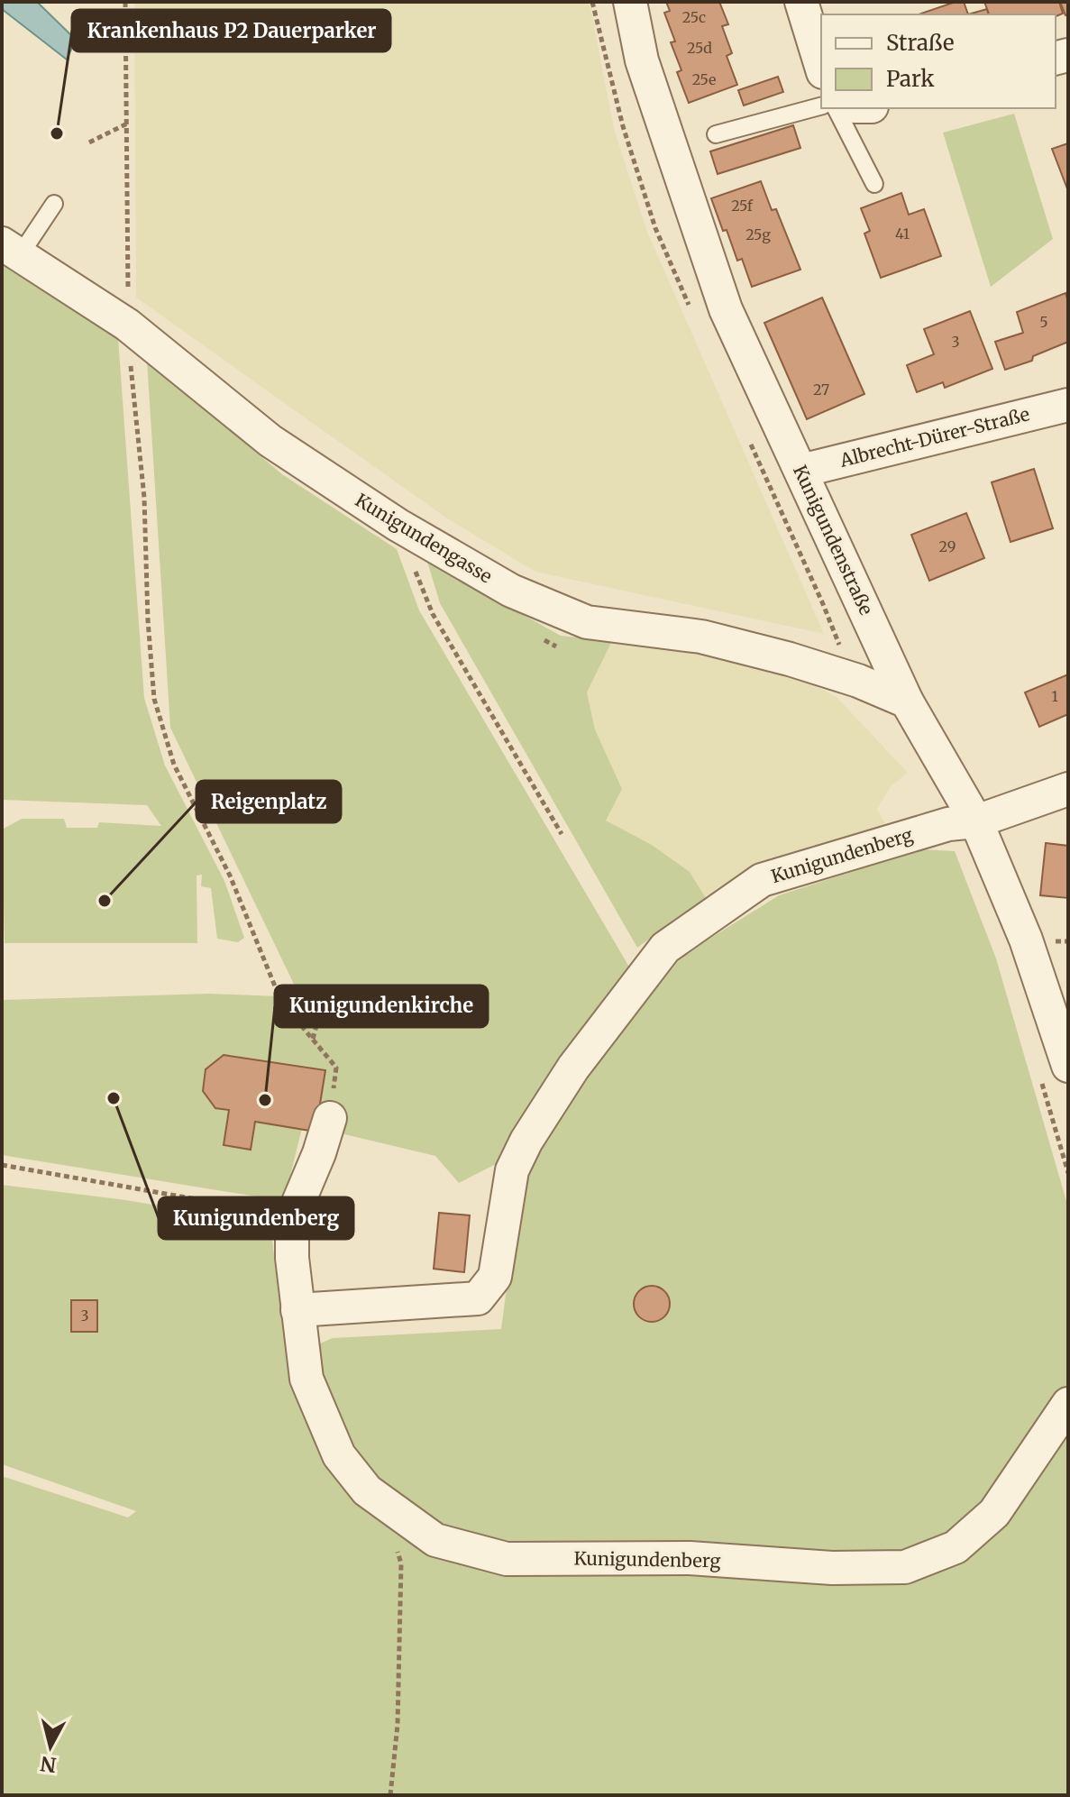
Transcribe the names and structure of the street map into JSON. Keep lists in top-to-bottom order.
{
  "streets": {
    "street": [
      "Albrecht-Dürer-Straße",
      "Kunigundengasse",
      "Kunigundenstraße",
      "Kunigundenberg"
    ]
  },
  "crossings": [
    ["Albrecht-Dürer-Straße", "Kunigundenstraße"],
    ["Kunigundengasse", "Kunigundenstraße"],
    ["Kunigundenstraße", "Kunigundenberg"]
  ],
  "places": [
    "Krankenhaus P2 Dauerparker",
    "Reigenplatz",
    "Kunigundenberg",
    "Kunigundenkirche"
  ],
  "house_numbers": [
    "25c",
    "25d",
    "25e",
    "25f",
    "41",
    "25g",
    "5",
    "3",
    "27",
    "29",
    "1",
    "3"
  ],
  "legend": ["Straße", "Park"],
  "north": "bottom"
}
